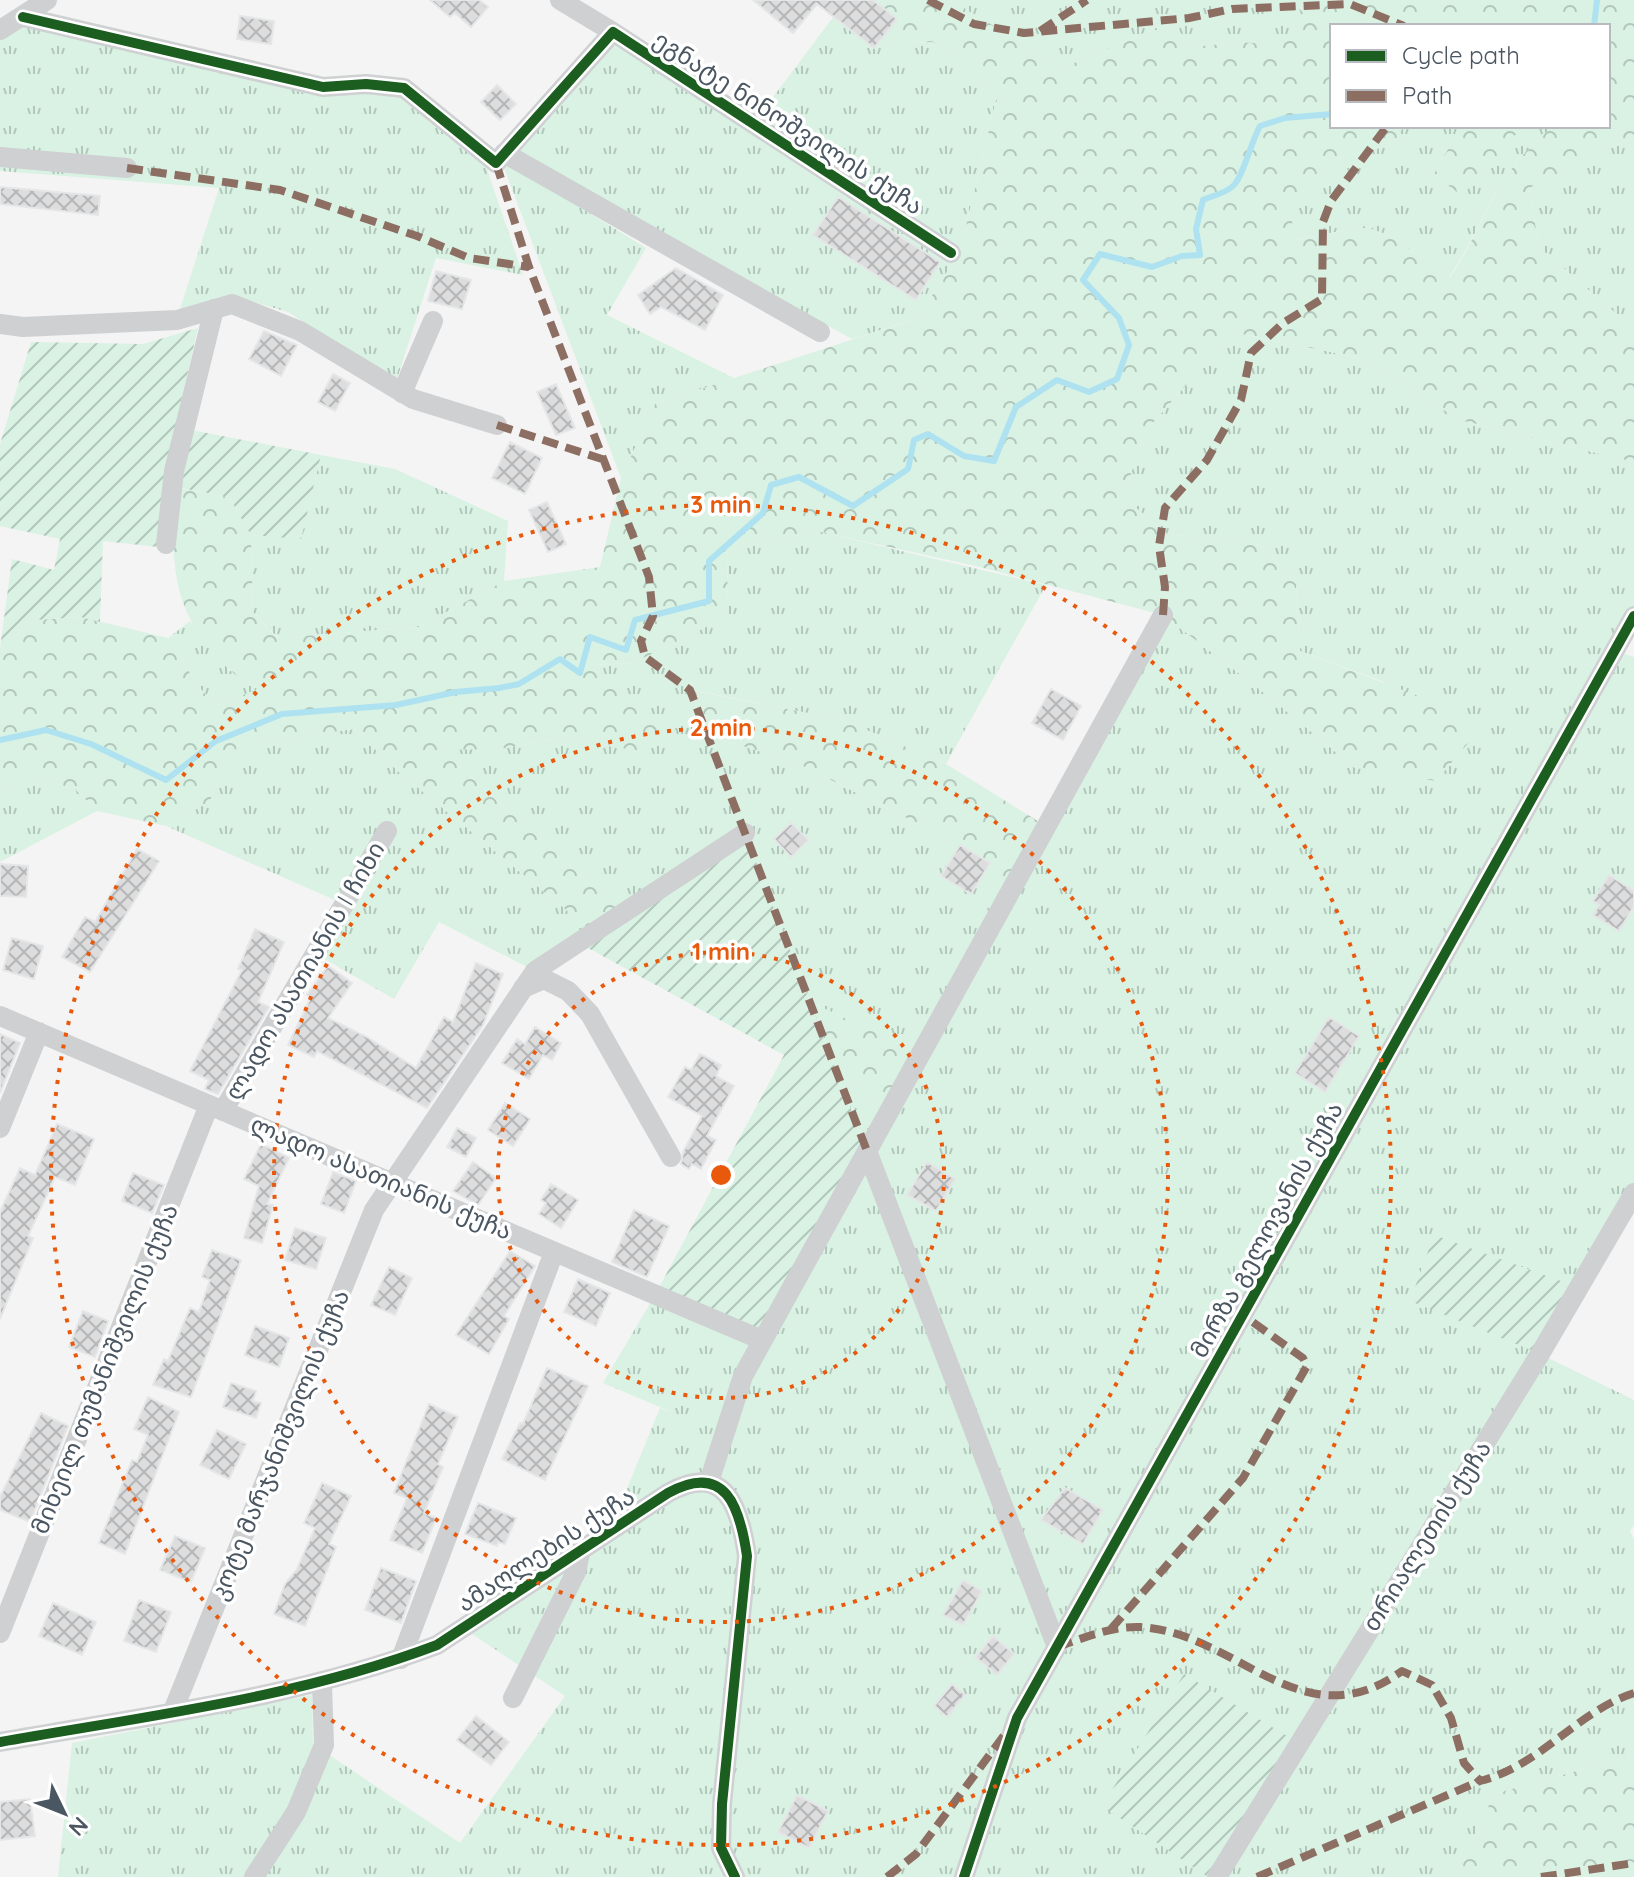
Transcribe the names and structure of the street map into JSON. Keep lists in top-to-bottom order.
{
  "streets": {
    "street": [
      "ეგნატე ნინოშვილის ქუჩა",
      "ლადო ასათიანის I ჩიხი",
      "ლადო ასათიანის ქუჩა",
      "მირზა გელოვანის ქუჩა",
      "მიხეილ თუმანიშვილის ქუჩა",
      "კოტე მარჯანიშვილის ქუჩა",
      "თრიალეთის ქუჩა",
      "ამაღლების ქუჩა"
    ]
  },
  "crossings": [
    ["ლადო ასათიანის I ჩიხი", "ლადო ასათიანის ქუჩა"],
    ["ლადო ასათიანის I ჩიხი", "მიხეილ თუმანიშვილის ქუჩა"],
    ["ლადო ასათიანის ქუჩა", "მიხეილ თუმანიშვილის ქუჩა"],
    ["ლადო ასათიანის ქუჩა", "კოტე მარჯანიშვილის ქუჩა"],
    ["კოტე მარჯანიშვილის ქუჩა", "ამაღლების ქუჩა"]
  ],
  "legend": ["Cycle path", "Path"],
  "north": "bottom right",
  "rings": ["3 min", "2 min", "1 min"]
}
